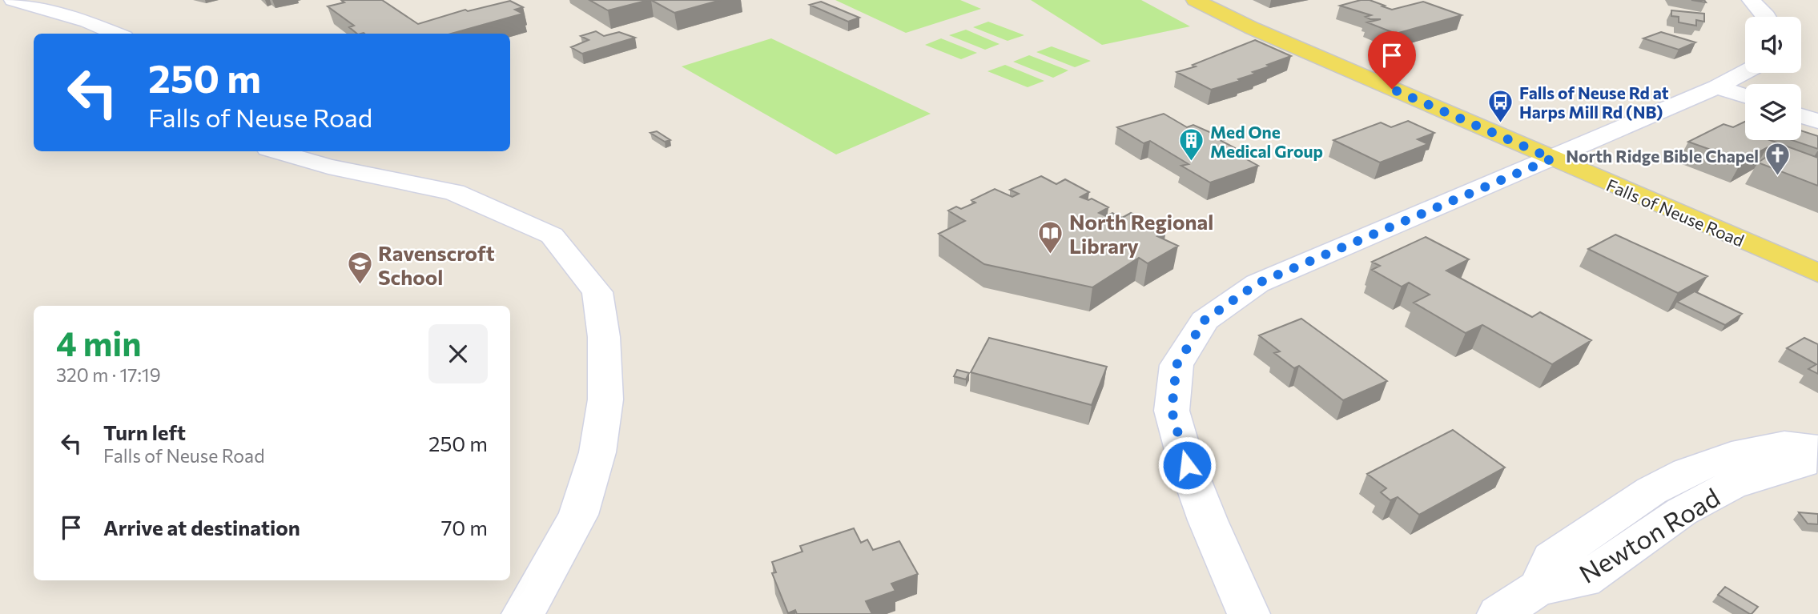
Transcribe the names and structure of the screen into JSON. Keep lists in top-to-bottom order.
{
  "streets": {
    "main road": ["Falls of Neuse Road"],
    "street": ["Newton Road"]
  },
  "places": {
    "bus stop": ["Falls of Neuse Rd at Harps Mill Rd (NB)"],
    "building": ["Med One Medical Group"],
    "church": ["North Ridge Bible Chapel"],
    "library": ["North Regional Library"],
    "school or university": ["Ravenscroft School"]
  },
  "page": {
    "turn": ["250 m", "Falls of Neuse Road"],
    "heading": ["4 min", "320 m · 17:19"],
    "list": [
      {
        "name": "Turn left",
        "note": "Falls of Neuse Road",
        "value": "250 m"
      },
      {
        "name": "Arrive at destination",
        "value": "70 m"
      }
    ]
  }
}
